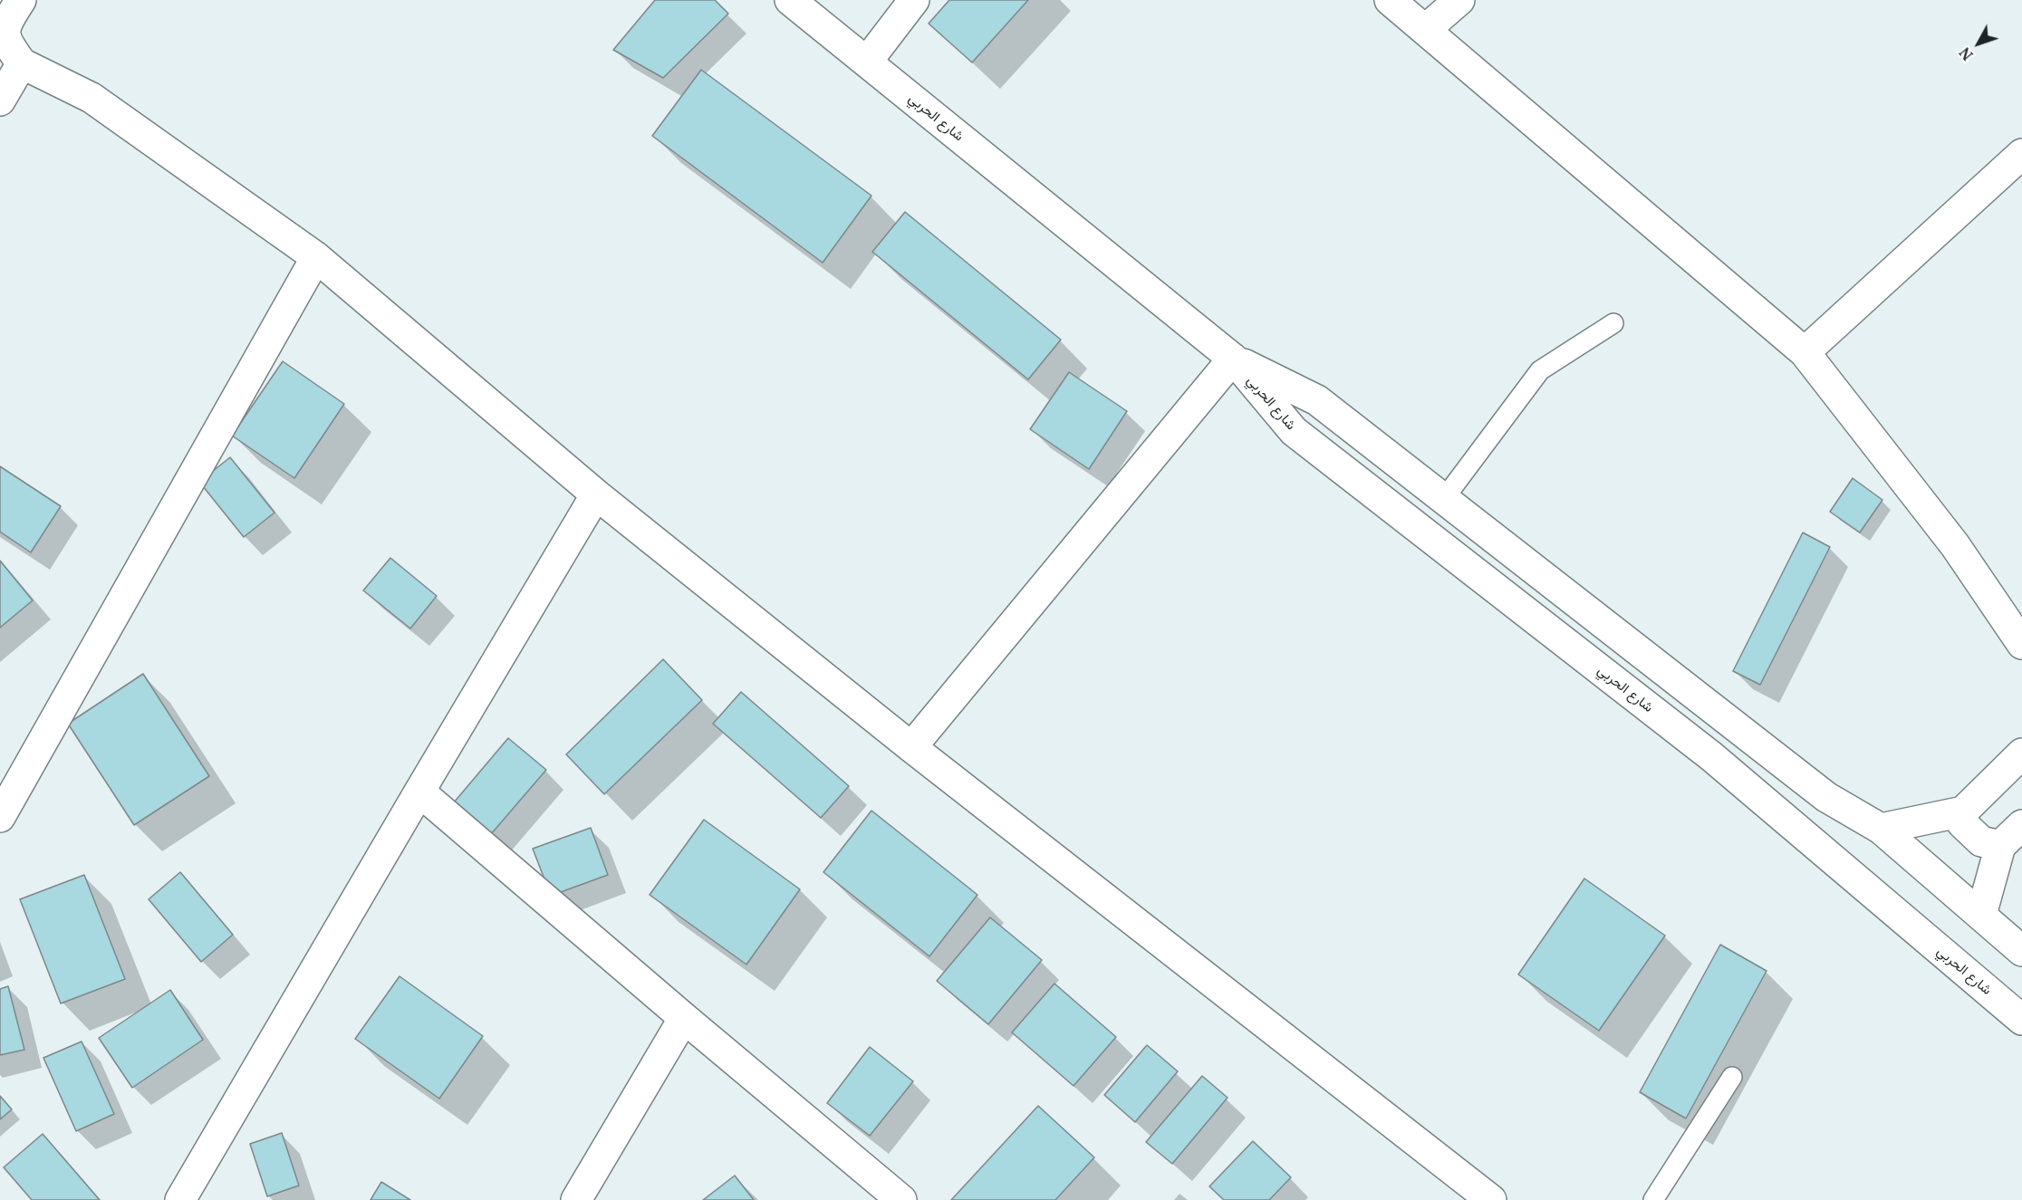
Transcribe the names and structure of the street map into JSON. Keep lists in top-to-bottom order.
{
  "streets": {
    "street": ["شارع الحربي"]
  },
  "north": "bottom left"
}
